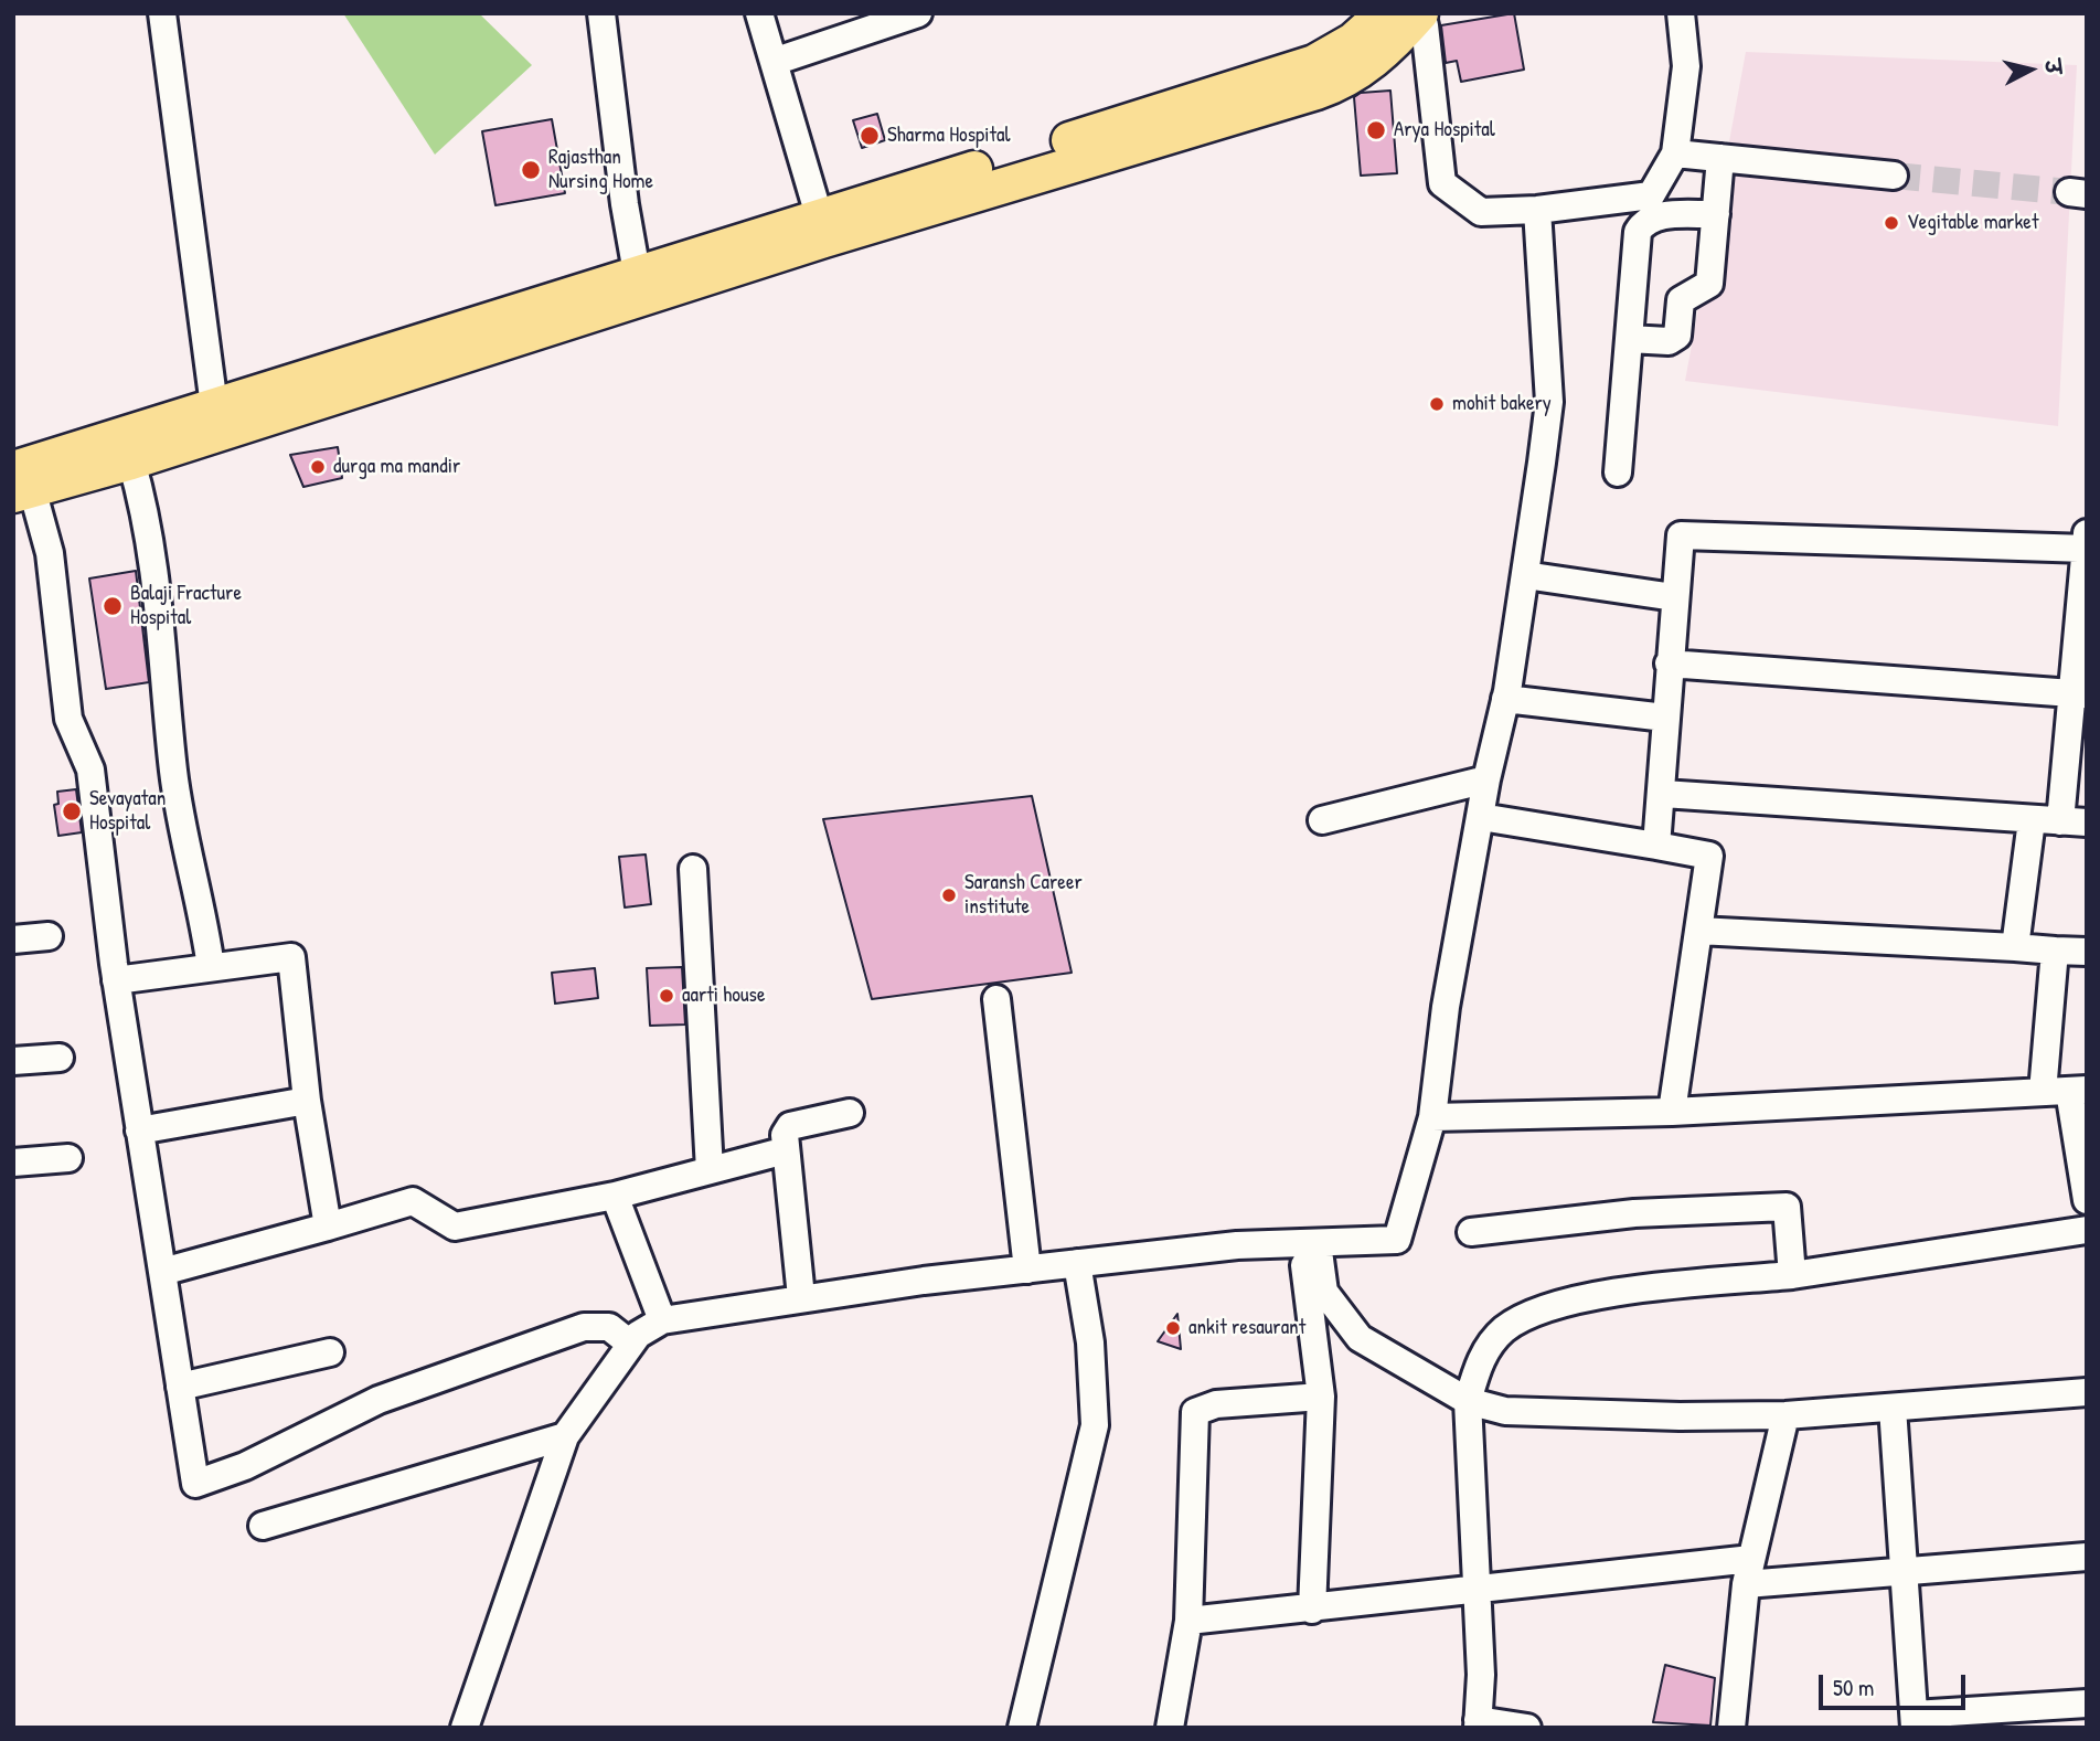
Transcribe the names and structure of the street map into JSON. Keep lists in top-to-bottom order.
{
  "places": [
    "Arya Hospital",
    "Sharma Hospital",
    "Rajasthan Nursing Home",
    "Vegitable market",
    "mohit bakery",
    "durga ma mandir",
    "Balaji Fracture Hospital",
    "Sevayatan Hospital",
    "Saransh Career institute",
    "aarti house",
    "ankit resaurant"
  ],
  "scale_bar": "50 m",
  "north": "right"
}
